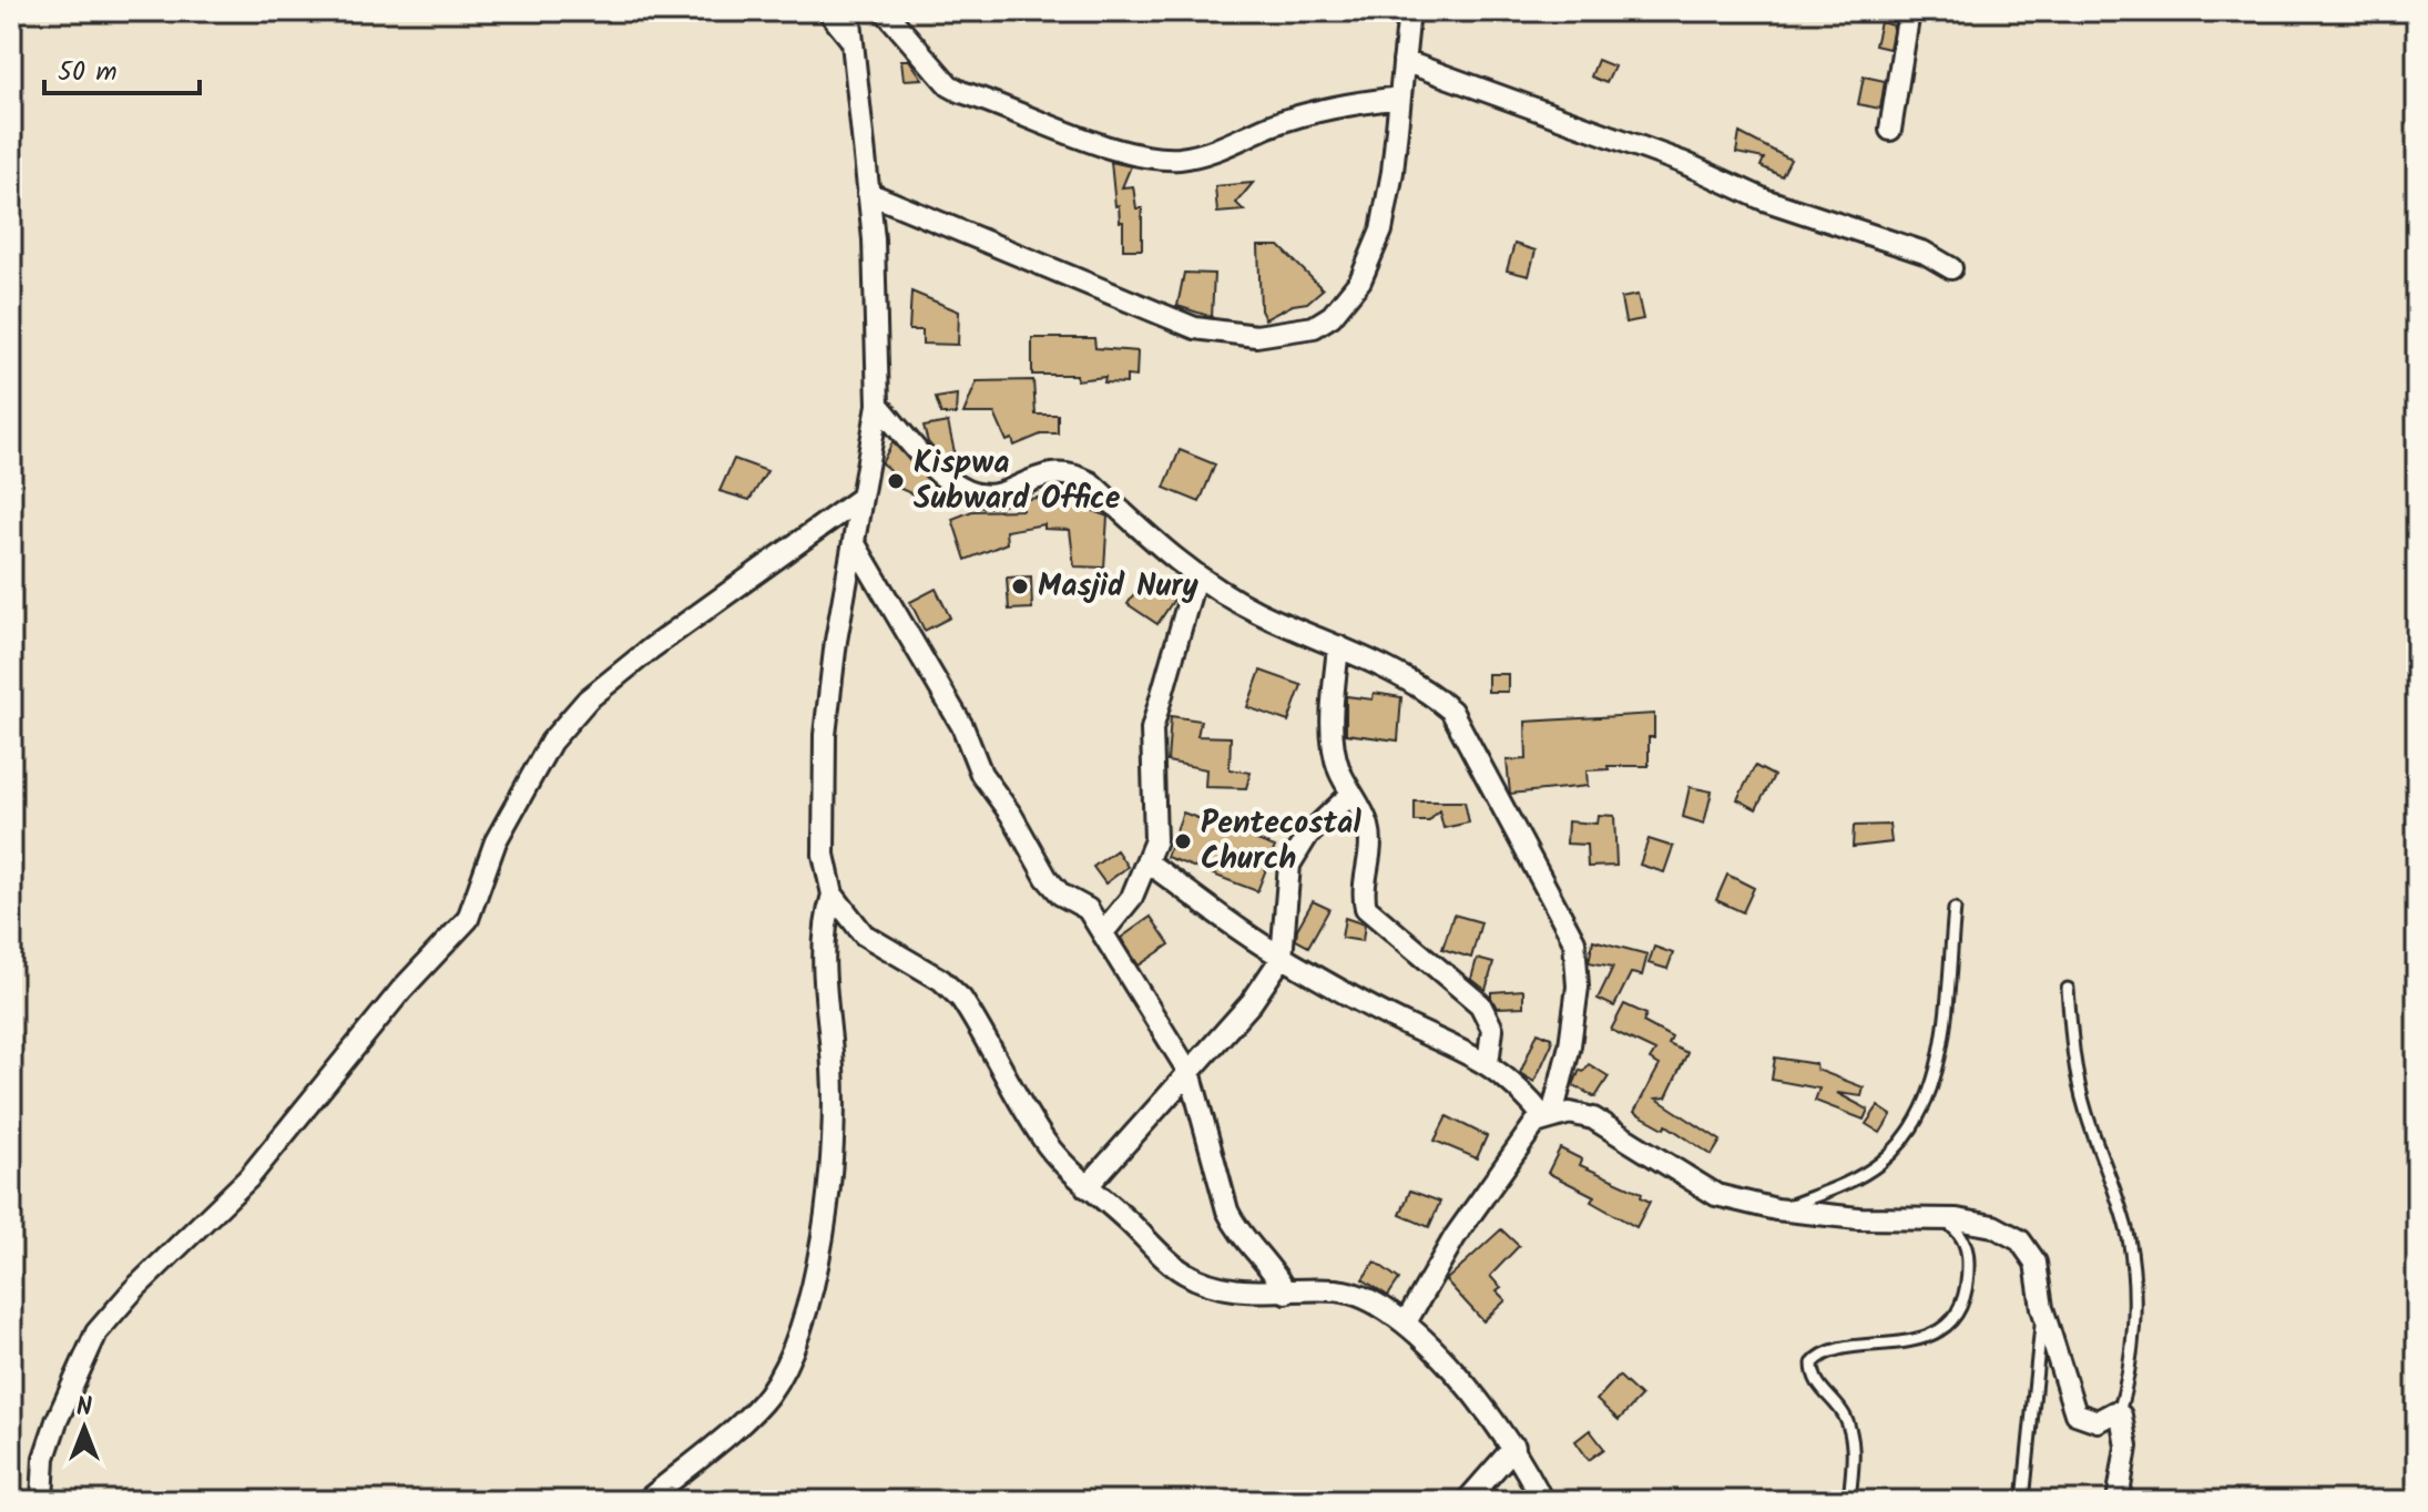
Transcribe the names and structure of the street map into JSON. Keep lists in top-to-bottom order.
{
  "places": ["Kispwa Subward Office", "Masjid Nury", "Pentecostal Church"],
  "scale_bar": "50 m",
  "north": "top"
}
